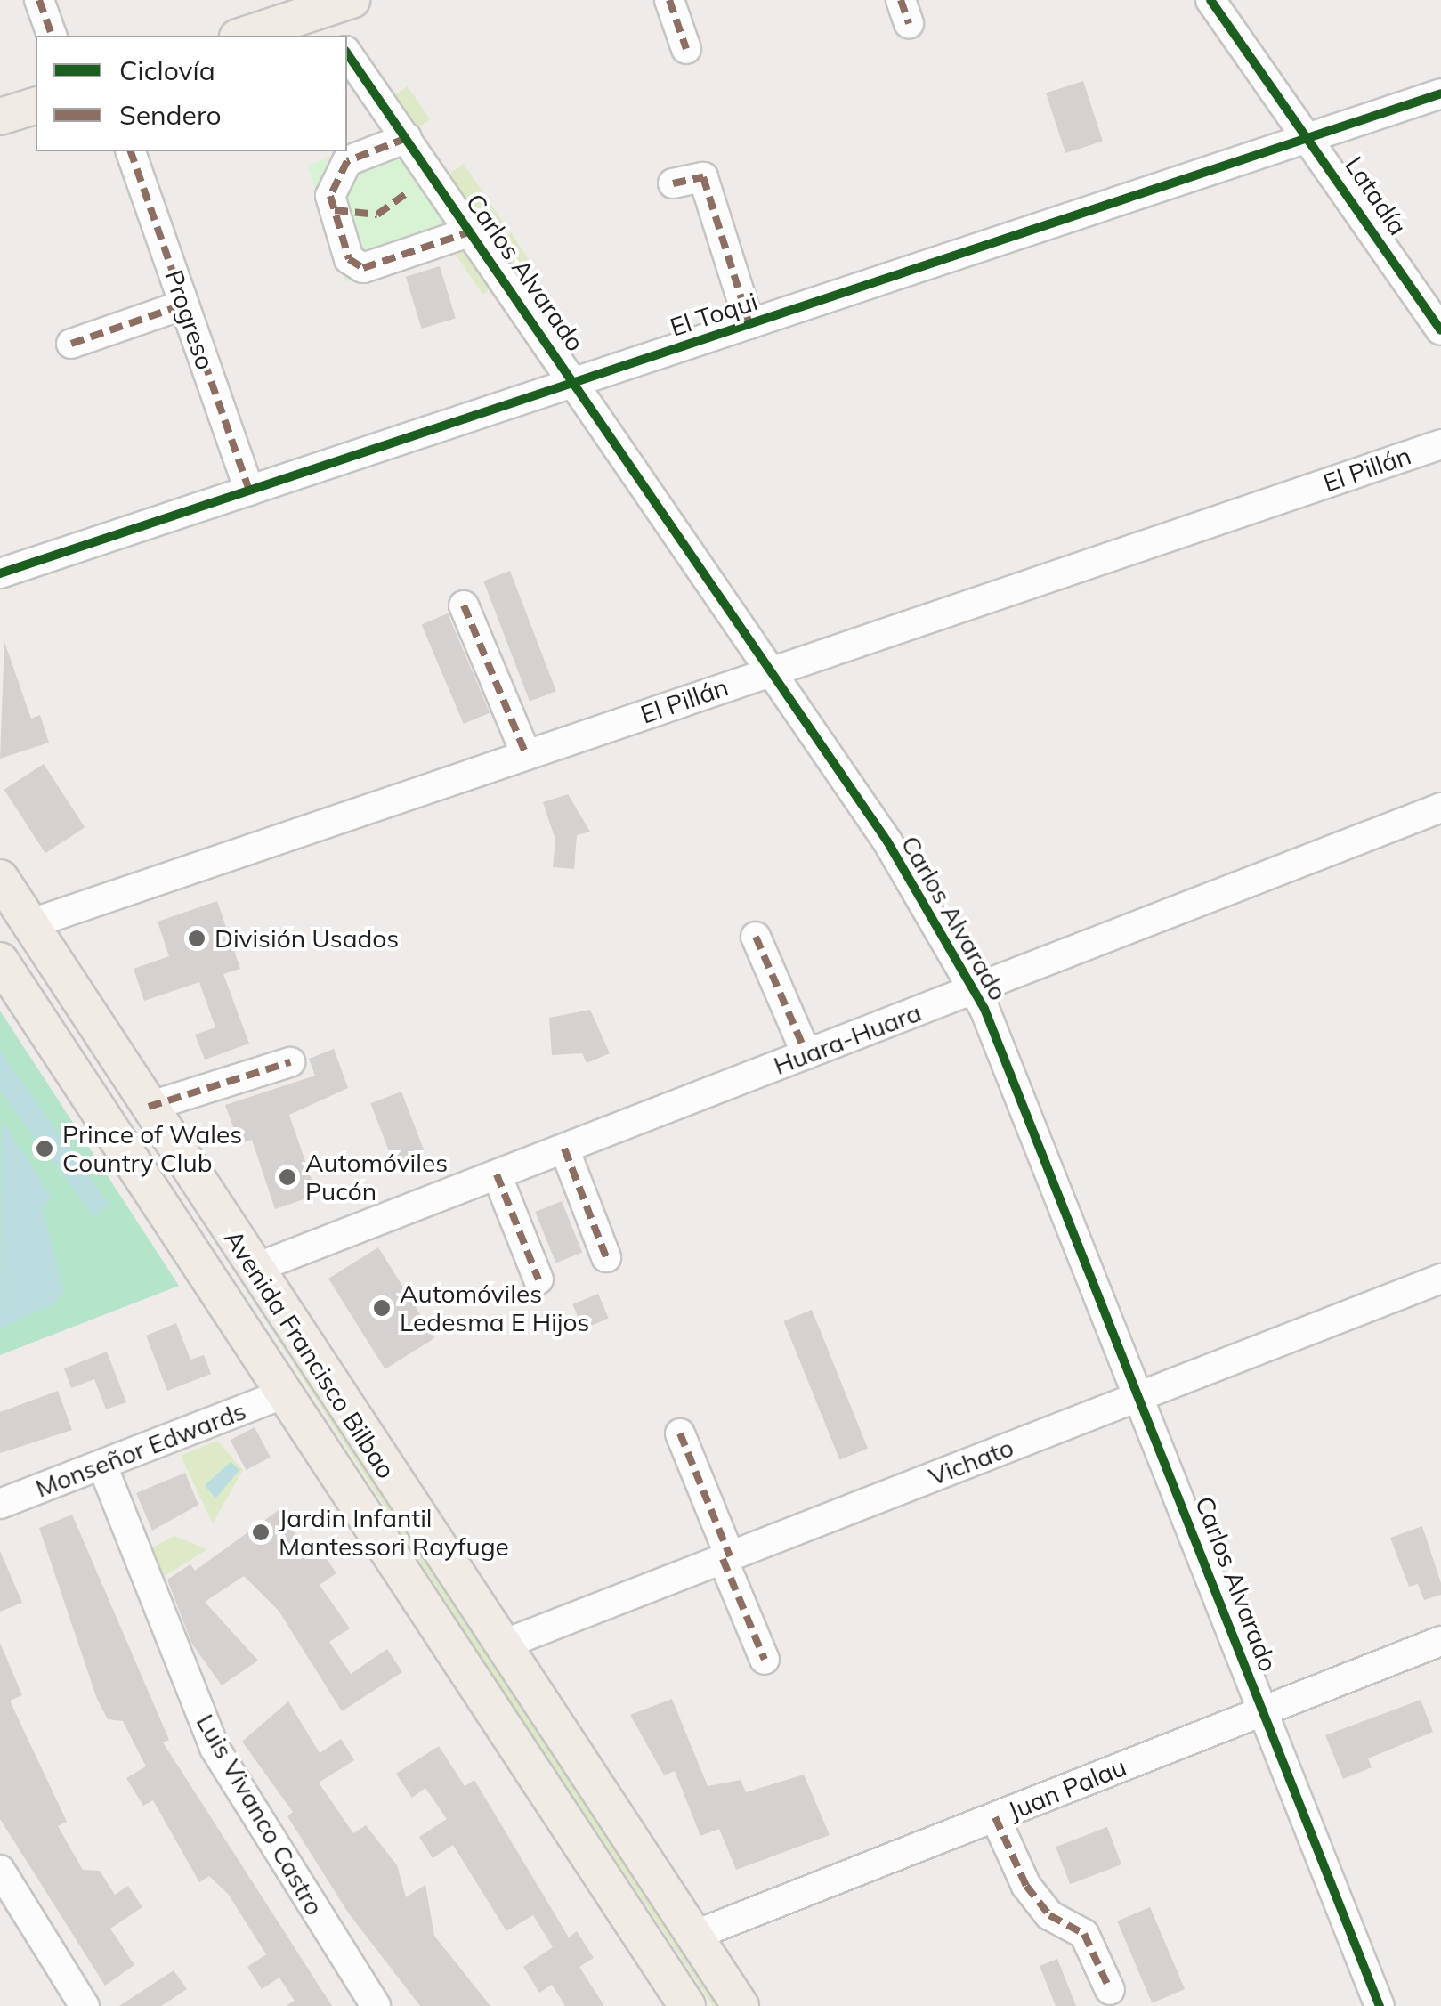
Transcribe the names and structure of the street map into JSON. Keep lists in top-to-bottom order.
{
  "streets": {
    "main road": ["Avenida Francisco Bilbao"],
    "street": [
      "Latadía",
      "Carlos Alvarado",
      "El Toqui",
      "Progreso",
      "El Pillán",
      "Huara-Huara",
      "Monseñor Edwards",
      "Vichato",
      "Juan Palau",
      "Luis Vivanco Castro"
    ]
  },
  "crossings": [
    ["Latadía", "El Toqui"],
    ["Carlos Alvarado", "El Toqui"],
    ["Carlos Alvarado", "El Pillán"],
    ["Carlos Alvarado", "Huara-Huara"],
    ["Carlos Alvarado", "Vichato"],
    ["Carlos Alvarado", "Juan Palau"],
    ["El Toqui", "Progreso"],
    ["El Pillán", "Avenida Francisco Bilbao"],
    ["Huara-Huara", "Avenida Francisco Bilbao"],
    ["Avenida Francisco Bilbao", "Monseñor Edwards"],
    ["Avenida Francisco Bilbao", "Vichato"],
    ["Avenida Francisco Bilbao", "Juan Palau"],
    ["Monseñor Edwards", "Luis Vivanco Castro"]
  ],
  "places": [
    "División Usados",
    "Prince of Wales Country Club",
    "Automóviles Pucón",
    "Automóviles Ledesma E Hijos",
    "Jardin Infantil Mantessori Rayfuge"
  ],
  "legend": ["Ciclovía", "Sendero"]
}
